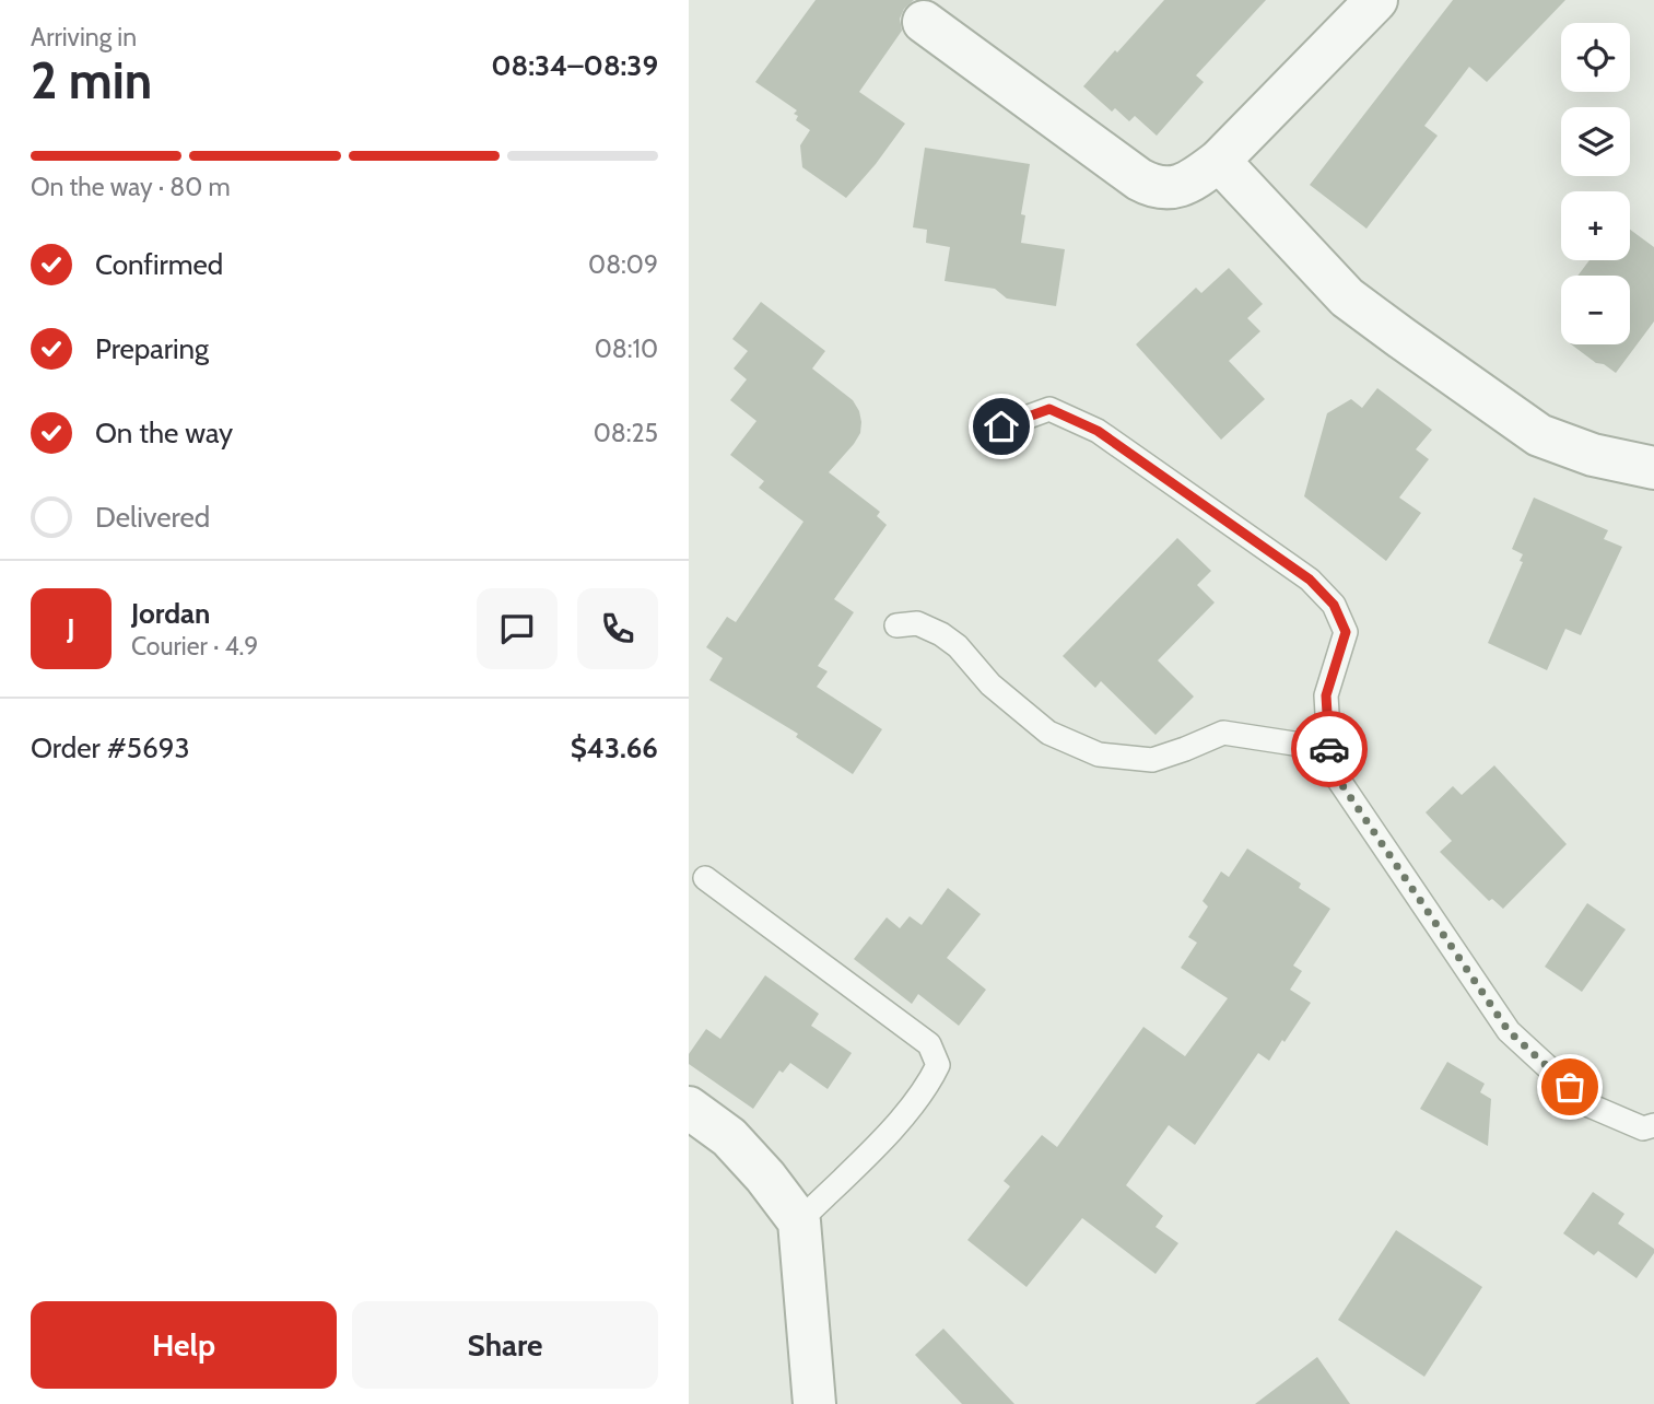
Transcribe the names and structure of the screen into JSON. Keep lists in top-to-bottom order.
{
  "page": {
    "heading": ["2 min", "Arriving in", "08:34–08:39"],
    "panel": [
      "Jordan",
      "Courier · 4.9",
      "Order #5693",
      "$43.66"
    ],
    "map_buttons": ["+", "−"],
    "bar": "On the way · 80 m",
    "list": [
      ["Confirmed", "08:09"],
      ["Preparing", "08:10"],
      ["On the way", "08:25"],
      "Delivered"
    ],
    "round": "J",
    "buttons": ["Help", "Share"]
  }
}
